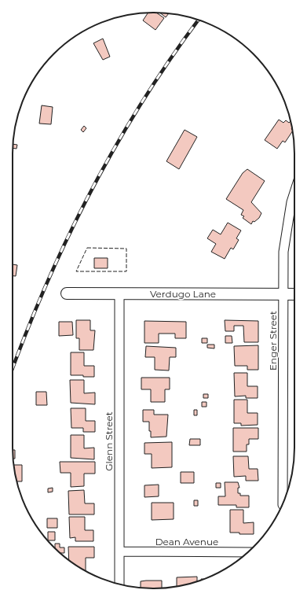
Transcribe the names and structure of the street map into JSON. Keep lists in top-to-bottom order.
{
  "streets": {
    "street": [
      "Verdugo Lane",
      "Enger Street",
      "Glenn Street",
      "Dean Avenue"
    ]
  },
  "crossings": [
    ["Verdugo Lane", "Enger Street"],
    ["Verdugo Lane", "Glenn Street"],
    ["Glenn Street", "Dean Avenue"]
  ]
}
